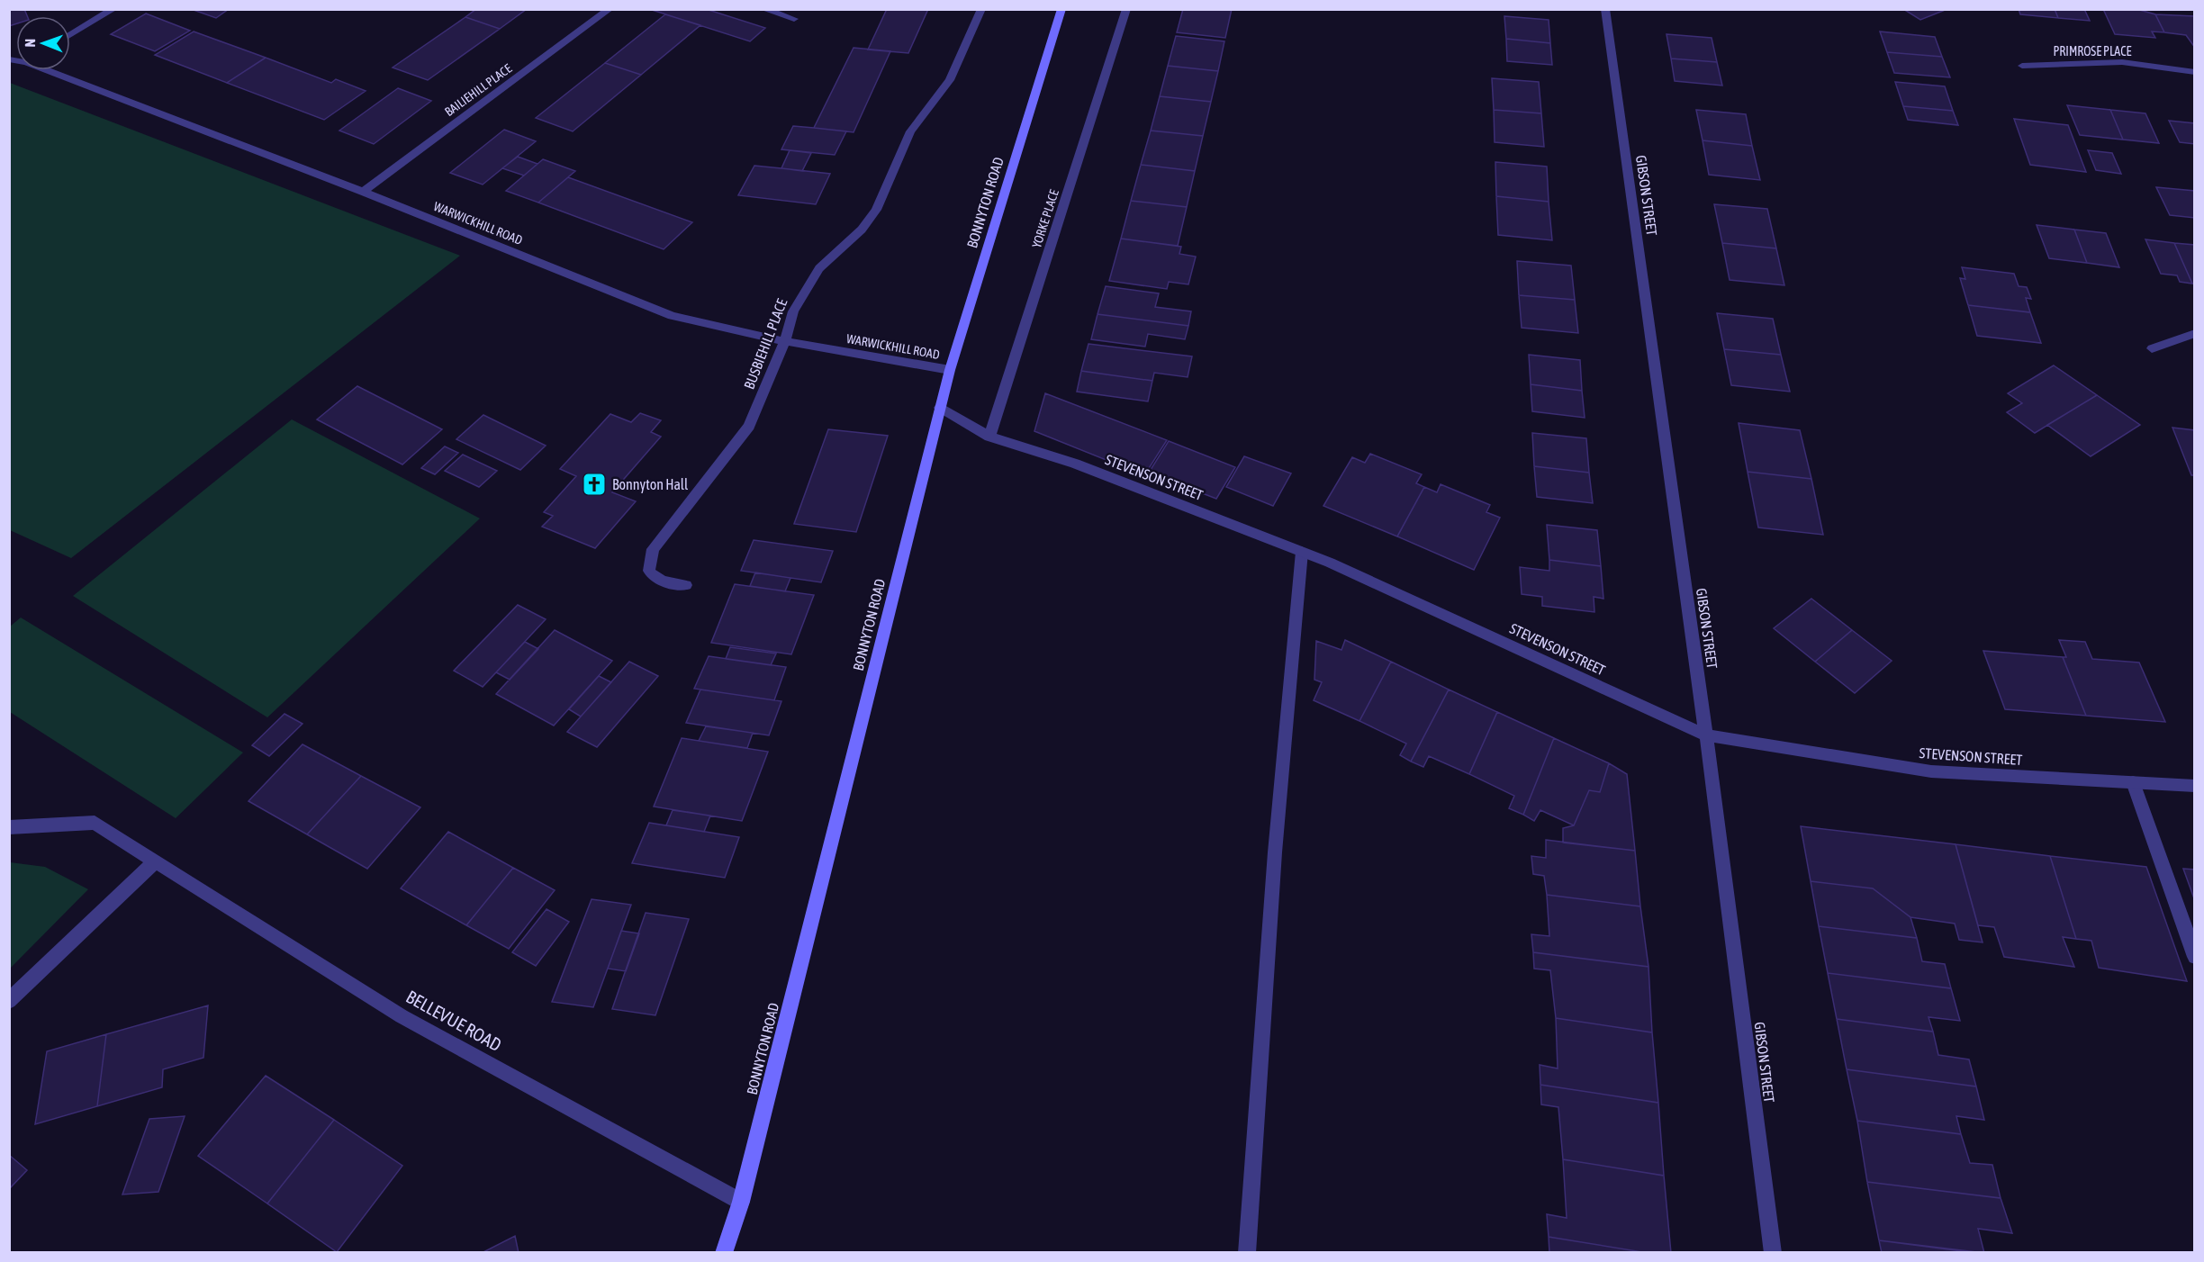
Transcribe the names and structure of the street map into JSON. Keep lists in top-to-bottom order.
{
  "streets": {
    "street": [
      "PRIMROSE PLACE",
      "BAILIEHILL PLACE",
      "GIBSON STREET",
      "BONNYTON ROAD",
      "YORKE PLACE",
      "WARWICKHILL ROAD",
      "BUSBIEHILL PLACE",
      "STEVENSON STREET",
      "BELLEVUE ROAD"
    ]
  },
  "crossings": [
    ["BAILIEHILL PLACE", "WARWICKHILL ROAD"],
    ["GIBSON STREET", "STEVENSON STREET"],
    ["BONNYTON ROAD", "WARWICKHILL ROAD"],
    ["BONNYTON ROAD", "STEVENSON STREET"],
    ["BONNYTON ROAD", "BELLEVUE ROAD"],
    ["YORKE PLACE", "STEVENSON STREET"],
    ["WARWICKHILL ROAD", "BUSBIEHILL PLACE"]
  ],
  "places": {
    "church": ["Bonnyton Hall"]
  },
  "north": "left"
}
